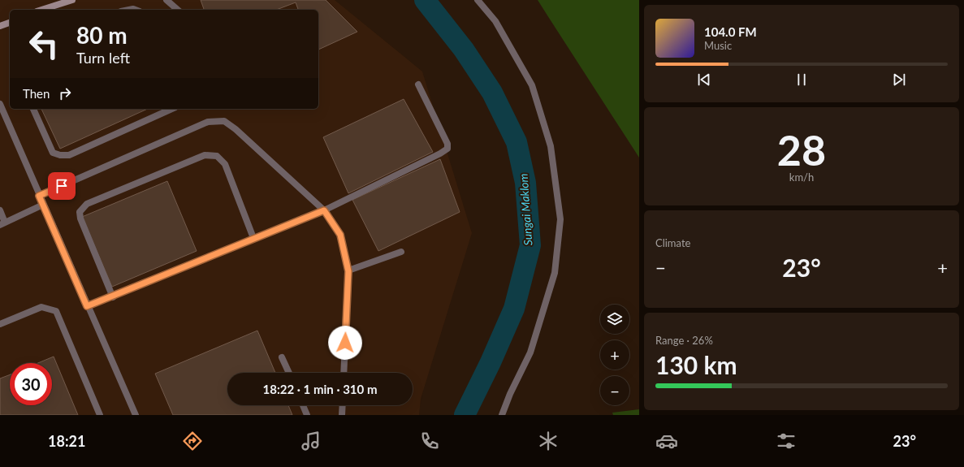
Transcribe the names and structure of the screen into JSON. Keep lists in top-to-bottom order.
{
  "water": ["Sungai Maklom"],
  "page": {
    "turn": ["80 m", "Turn left"],
    "song": ["104.0 FM", "Music"],
    "then": "Then",
    "tile": [
      ["28", "km/h"],
      "Climate",
      ["Range · 26%", "130 km"]
    ],
    "heat": ["−", "23°", "+"],
    "map_buttons": ["+", "−"],
    "limit": "30",
    "trip": "18:22 · 1 min · 310 m",
    "tabs": ["18:21", "23°"]
  }
}
